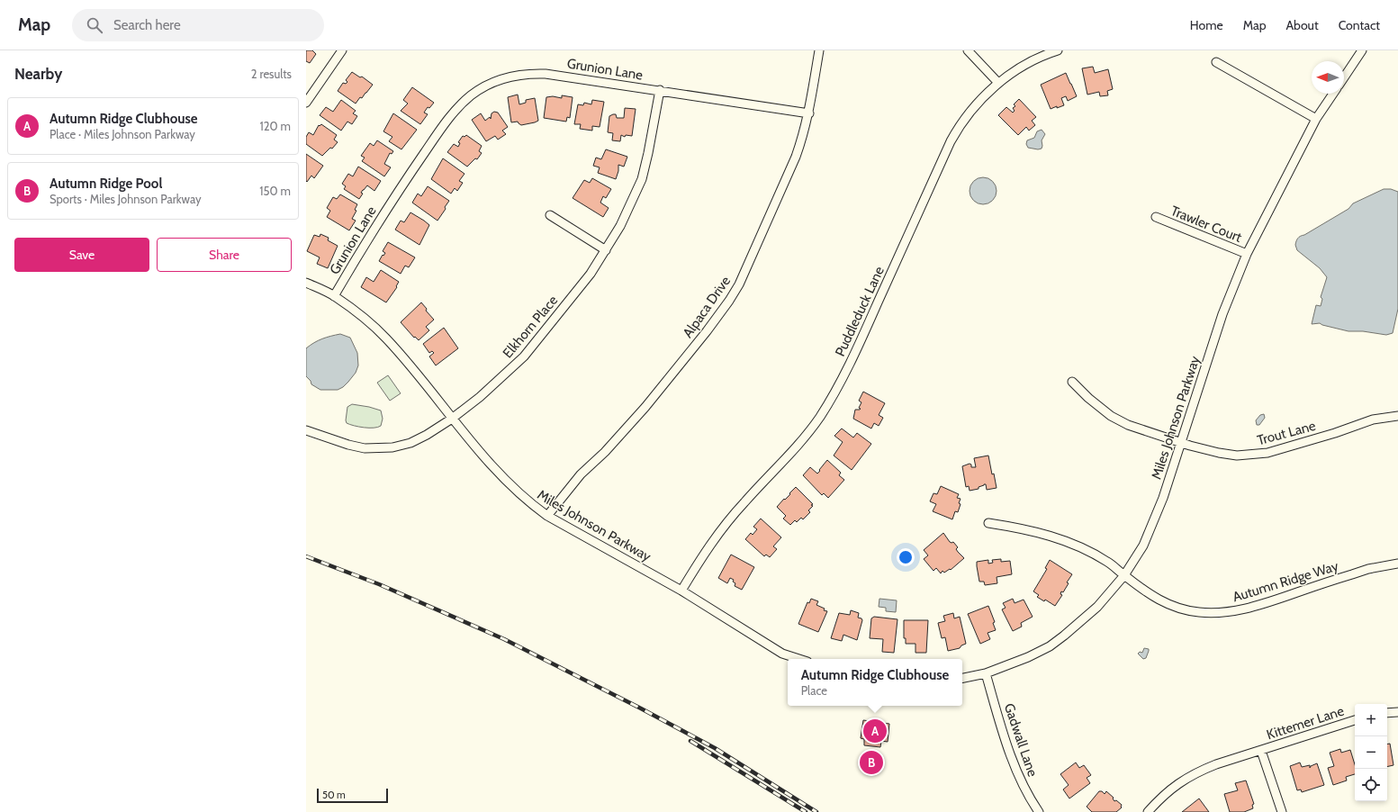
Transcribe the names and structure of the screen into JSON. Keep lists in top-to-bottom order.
{
  "streets": {
    "street": [
      "Grunion Lane",
      "Trawler Court",
      "Alpaca Drive",
      "Puddleduck Lane",
      "Elkhorn Place",
      "Miles Johnson Parkway",
      "Trout Lane",
      "Autumn Ridge Way",
      "Kittemer Lane",
      "Gadwall Lane"
    ]
  },
  "crossings": [
    ["Grunion Lane", "Alpaca Drive"],
    ["Grunion Lane", "Elkhorn Place"],
    ["Grunion Lane", "Miles Johnson Parkway"],
    ["Trawler Court", "Miles Johnson Parkway"],
    ["Alpaca Drive", "Miles Johnson Parkway"],
    ["Puddleduck Lane", "Miles Johnson Parkway"],
    ["Elkhorn Place", "Miles Johnson Parkway"],
    ["Miles Johnson Parkway", "Trout Lane"],
    ["Miles Johnson Parkway", "Autumn Ridge Way"],
    ["Miles Johnson Parkway", "Gadwall Lane"]
  ],
  "scale_bar": "50 m",
  "north": "left",
  "page": {
    "header": "Map",
    "search": "Search here",
    "nav": [
      "Home",
      "Map",
      "About",
      "Contact"
    ],
    "heading": ["Nearby", "2 results"],
    "list": [
      {
        "mark": "A",
        "name": "Autumn Ridge Clubhouse",
        "note": "Place · Miles Johnson Parkway",
        "value": "120 m"
      },
      {
        "mark": "B",
        "name": "Autumn Ridge Pool",
        "note": "Sports · Miles Johnson Parkway",
        "value": "150 m"
      }
    ],
    "buttons": ["Save", "Share"],
    "popup": ["Autumn Ridge Clubhouse", "Place"],
    "map_buttons": ["+", "−"],
    "pins": ["A", "B"],
    "scale": "50 m"
  }
}
